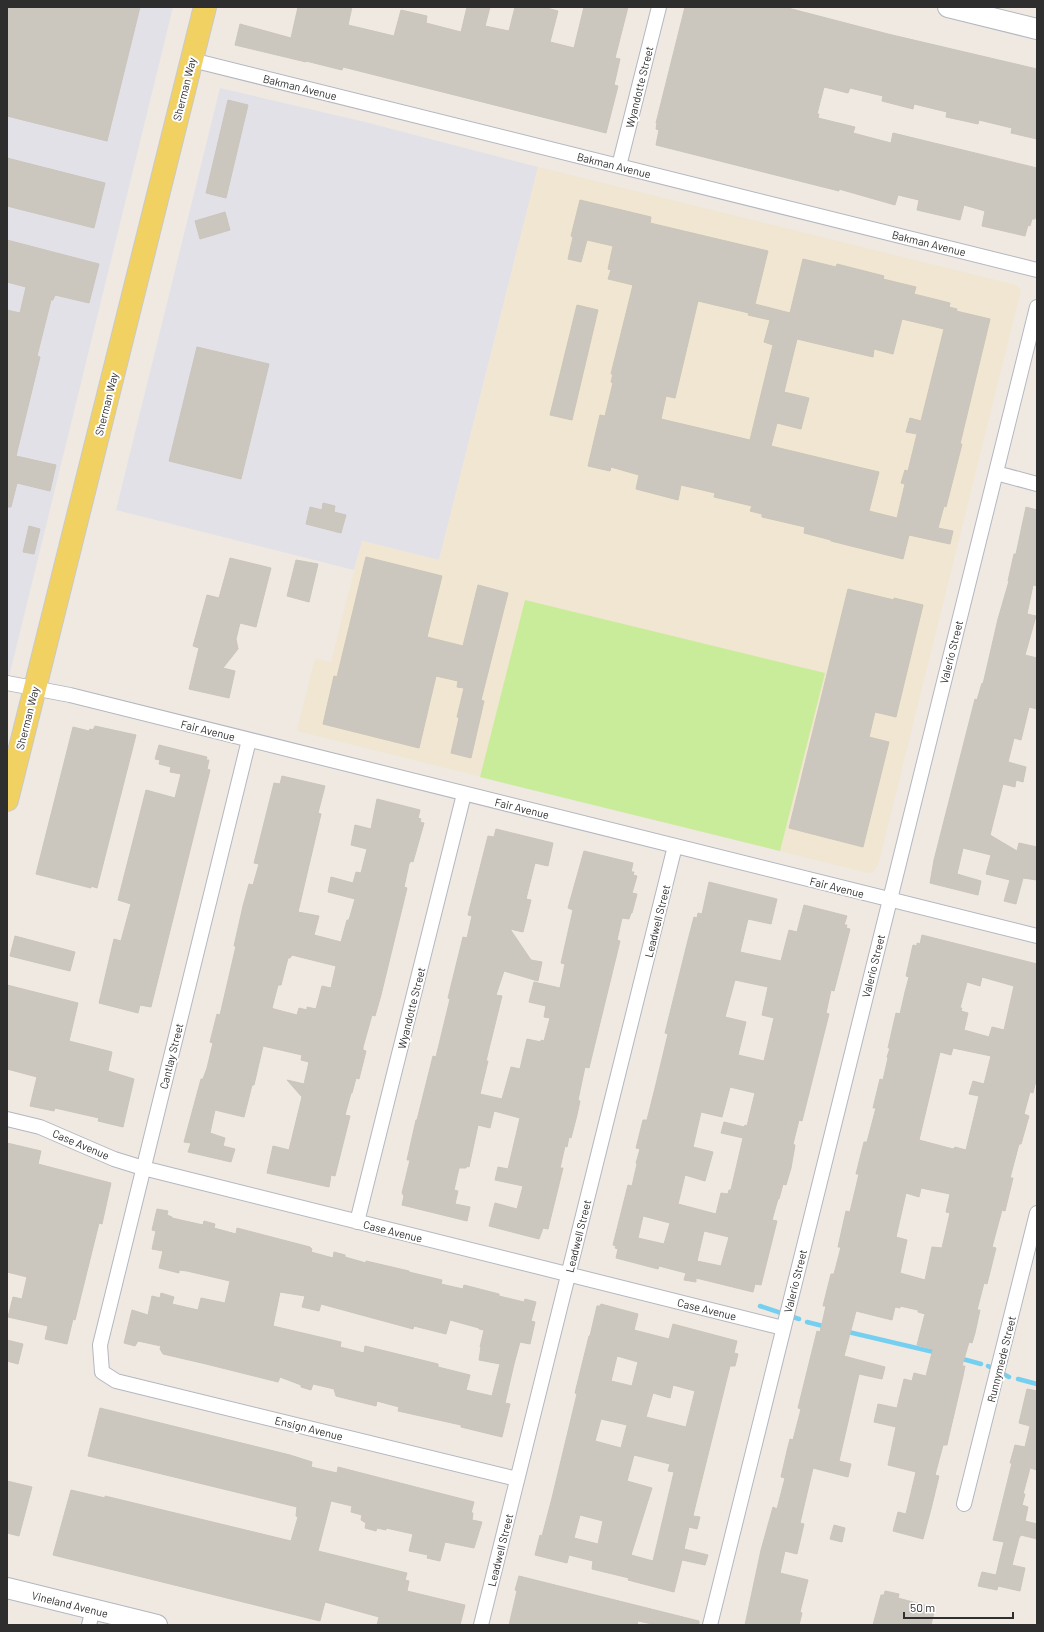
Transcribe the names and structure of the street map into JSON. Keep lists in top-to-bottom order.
{
  "streets": {
    "main road": ["Sherman Way", "Vineland Avenue"],
    "street": [
      "Bakman Avenue",
      "Wyandotte Street",
      "Valerio Street",
      "Fair Avenue",
      "Leadwell Street",
      "Cantlay Street",
      "Case Avenue",
      "Runnymede Street",
      "Ensign Avenue"
    ]
  },
  "crossings": [
    ["Bakman Avenue", "Wyandotte Street"],
    ["Bakman Avenue", "Sherman Way"],
    ["Wyandotte Street", "Fair Avenue"],
    ["Wyandotte Street", "Case Avenue"],
    ["Sherman Way", "Fair Avenue"],
    ["Valerio Street", "Fair Avenue"],
    ["Valerio Street", "Case Avenue"],
    ["Fair Avenue", "Leadwell Street"],
    ["Fair Avenue", "Cantlay Street"],
    ["Leadwell Street", "Case Avenue"],
    ["Leadwell Street", "Ensign Avenue"],
    ["Cantlay Street", "Case Avenue"],
    ["Cantlay Street", "Ensign Avenue"]
  ],
  "scale_bar": "50 m"
}
